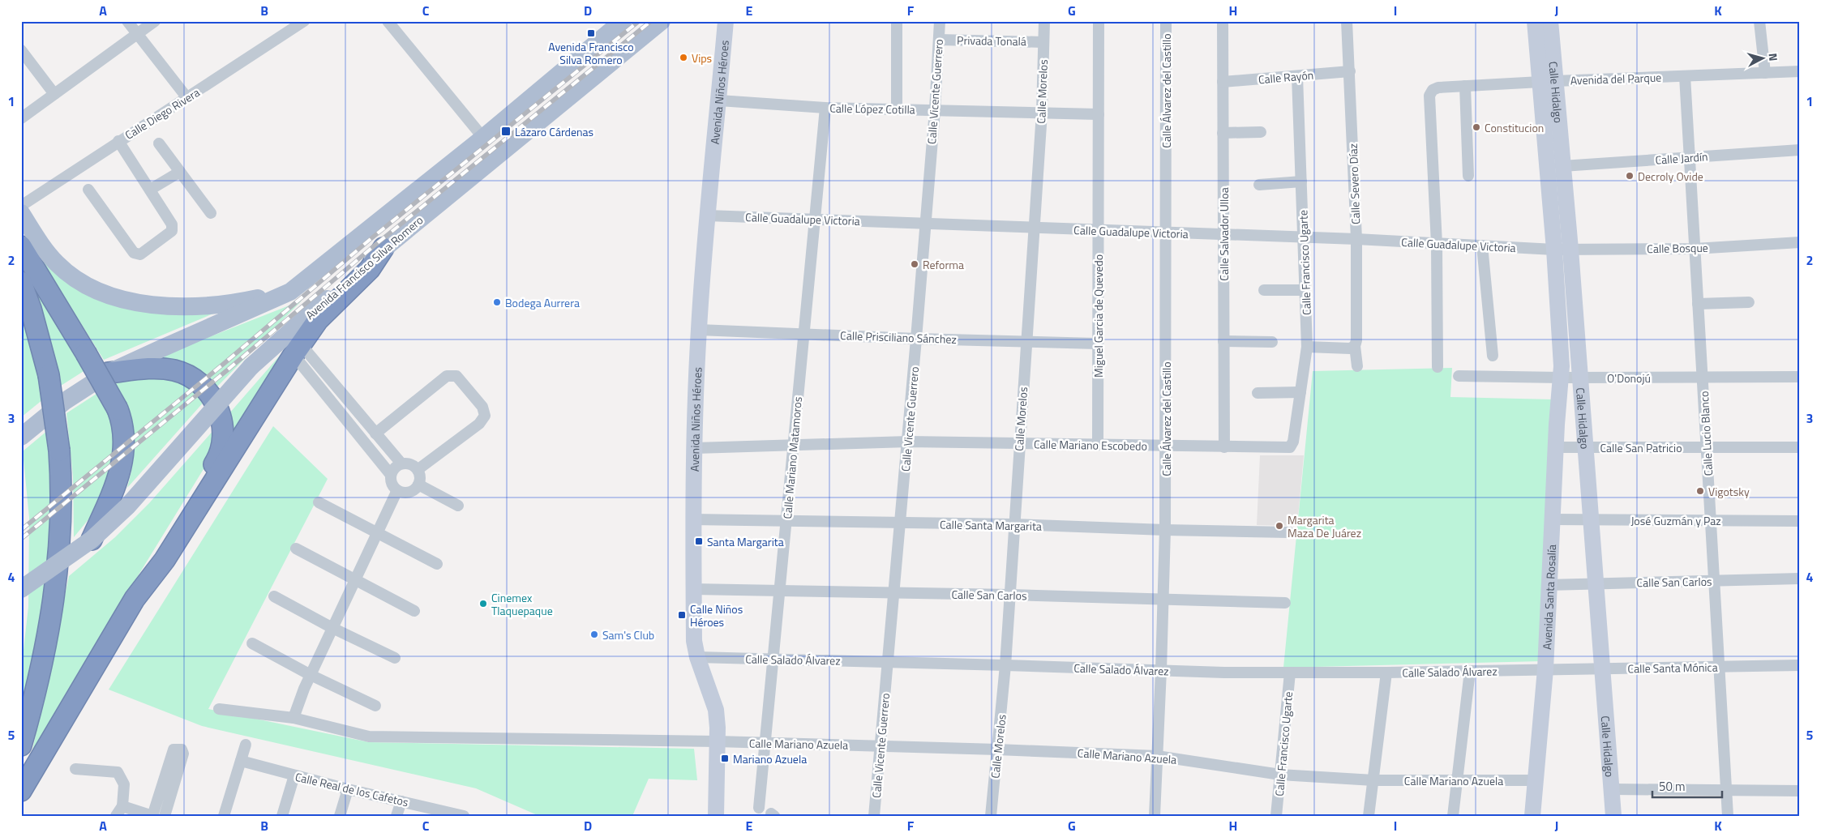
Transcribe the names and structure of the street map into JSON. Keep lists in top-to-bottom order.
{
  "streets": {
    "main road": ["Avenida Francisco Silva Romero"],
    "street": [
      "Privada Tonalá",
      "Calle Rayón",
      "Avenida del Parque",
      "Calle Álvarez del Castillo",
      "Calle Vicente Guerrero",
      "Calle Morelos",
      "Calle Hidalgo",
      "Avenida Niños Héroes",
      "Calle López Cotilla",
      "Calle Diego Rivera",
      "Calle Jardín",
      "Calle Severo Díaz",
      "Calle Guadalupe Victoria",
      "Calle Salvador Ulloa",
      "Calle Bosque",
      "Calle Francisco Ugarte",
      "Miguel Garcia de Quevedo",
      "Calle Prisciliano Sánchez",
      "O'Donojú",
      "Calle Lucio Blanco",
      "Calle Mariano Escobedo",
      "Calle San Patricio",
      "Calle Mariano Matamoros",
      "José Guzmán y Paz",
      "Calle Santa Margarita",
      "Calle San Carlos",
      "Avenida Santa Rosalía",
      "Calle Salado Álvarez",
      "Calle Santa Mónica",
      "Calle Mariano Azuela",
      "Calle Real de los Cafetos"
    ]
  },
  "crossings": [
    ["Privada Tonalá", "Calle Vicente Guerrero"],
    ["Privada Tonalá", "Calle Morelos"],
    ["Calle Rayón", "Calle Severo Díaz"],
    ["Calle Rayón", "Calle Salvador Ulloa"],
    ["Calle Rayón", "Calle Francisco Ugarte"],
    ["Avenida del Parque", "Calle Hidalgo"],
    ["Avenida del Parque", "Calle Guadalupe Victoria"],
    ["Avenida del Parque", "Calle Lucio Blanco"],
    ["Calle Álvarez del Castillo", "Calle Guadalupe Victoria"],
    ["Calle Álvarez del Castillo", "Calle Mariano Escobedo"],
    ["Calle Álvarez del Castillo", "Calle Santa Margarita"],
    ["Calle Álvarez del Castillo", "Calle San Carlos"],
    ["Calle Álvarez del Castillo", "Calle Salado Álvarez"],
    ["Calle Álvarez del Castillo", "Calle Mariano Azuela"],
    ["Calle Vicente Guerrero", "Calle López Cotilla"],
    ["Calle Vicente Guerrero", "Calle Guadalupe Victoria"],
    ["Calle Vicente Guerrero", "Calle Prisciliano Sánchez"],
    ["Calle Vicente Guerrero", "Calle Mariano Escobedo"],
    ["Calle Vicente Guerrero", "Calle Santa Margarita"],
    ["Calle Vicente Guerrero", "Calle San Carlos"],
    ["Calle Vicente Guerrero", "Calle Salado Álvarez"],
    ["Calle Vicente Guerrero", "Calle Mariano Azuela"],
    ["Calle Morelos", "Calle López Cotilla"],
    ["Calle Morelos", "Calle Guadalupe Victoria"],
    ["Calle Morelos", "Calle Prisciliano Sánchez"],
    ["Calle Morelos", "Calle Mariano Escobedo"],
    ["Calle Morelos", "Calle Santa Margarita"],
    ["Calle Morelos", "Calle San Carlos"],
    ["Calle Morelos", "Calle Salado Álvarez"],
    ["Calle Morelos", "Calle Mariano Azuela"],
    ["Calle Hidalgo", "Calle Jardín"],
    ["Calle Hidalgo", "Calle Guadalupe Victoria"],
    ["Calle Hidalgo", "Calle Bosque"],
    ["Calle Hidalgo", "O'Donojú"],
    ["Calle Hidalgo", "Calle San Patricio"],
    ["Calle Hidalgo", "José Guzmán y Paz"],
    ["Calle Hidalgo", "Calle San Carlos"],
    ["Calle Hidalgo", "Avenida Santa Rosalía"],
    ["Calle Hidalgo", "Calle Santa Mónica"],
    ["Avenida Niños Héroes", "Calle López Cotilla"],
    ["Avenida Niños Héroes", "Calle Guadalupe Victoria"],
    ["Avenida Niños Héroes", "Calle Prisciliano Sánchez"],
    ["Avenida Niños Héroes", "Calle Mariano Escobedo"],
    ["Avenida Niños Héroes", "Calle Santa Margarita"],
    ["Avenida Niños Héroes", "Calle San Carlos"],
    ["Avenida Niños Héroes", "Calle Salado Álvarez"],
    ["Avenida Niños Héroes", "Calle Mariano Azuela"],
    ["Calle López Cotilla", "Miguel Garcia de Quevedo"],
    ["Calle López Cotilla", "Calle Mariano Matamoros"],
    ["Calle Jardín", "Calle Lucio Blanco"],
    ["Calle Severo Díaz", "Calle Guadalupe Victoria"],
    ["Calle Guadalupe Victoria", "Calle Salvador Ulloa"],
    ["Calle Guadalupe Victoria", "Calle Bosque"],
    ["Calle Guadalupe Victoria", "Calle Francisco Ugarte"],
    ["Calle Guadalupe Victoria", "Miguel Garcia de Quevedo"],
    ["Calle Guadalupe Victoria", "Calle Mariano Matamoros"],
    ["Calle Salvador Ulloa", "Calle Mariano Escobedo"],
    ["Calle Bosque", "Calle Lucio Blanco"],
    ["Calle Francisco Ugarte", "Calle Mariano Escobedo"],
    ["Calle Francisco Ugarte", "Calle Salado Álvarez"],
    ["Calle Francisco Ugarte", "Calle Mariano Azuela"],
    ["Miguel Garcia de Quevedo", "Calle Prisciliano Sánchez"],
    ["Miguel Garcia de Quevedo", "Calle Mariano Escobedo"],
    ["Calle Prisciliano Sánchez", "Calle Mariano Matamoros"],
    ["O'Donojú", "Calle Lucio Blanco"],
    ["O'Donojú", "Avenida Santa Rosalía"],
    ["Calle Lucio Blanco", "Calle San Patricio"],
    ["Calle Lucio Blanco", "José Guzmán y Paz"],
    ["Calle Lucio Blanco", "Calle San Carlos"],
    ["Calle Lucio Blanco", "Calle Santa Mónica"],
    ["Calle Mariano Escobedo", "Calle Mariano Matamoros"],
    ["Calle San Patricio", "Avenida Santa Rosalía"],
    ["Calle Mariano Matamoros", "Calle Santa Margarita"],
    ["Calle Mariano Matamoros", "Calle San Carlos"],
    ["Calle Mariano Matamoros", "Calle Salado Álvarez"],
    ["Calle Mariano Matamoros", "Calle Mariano Azuela"],
    ["José Guzmán y Paz", "Avenida Santa Rosalía"],
    ["Calle San Carlos", "Avenida Santa Rosalía"],
    ["Avenida Santa Rosalía", "Calle Salado Álvarez"],
    ["Avenida Santa Rosalía", "Calle Santa Mónica"],
    ["Avenida Santa Rosalía", "Calle Mariano Azuela"],
    ["Calle Salado Álvarez", "Calle Santa Mónica"]
  ],
  "places": {
    "transit": [
      "Avenida Francisco Silva Romero",
      "Lázaro Cárdenas",
      "Santa Margarita",
      "Calle Niños Héroes",
      "Mariano Azuela"
    ],
    "other": [
      "Vips",
      "Constitucion",
      "Decroly Ovide",
      "Reforma",
      "Bodega Aurrera",
      "Vigotsky",
      "Margarita Maza De Juárez",
      "Cinemex Tlaquepaque",
      "Sam's Club"
    ]
  },
  "scale_bar": "50 m",
  "north": "right",
  "grid": {
    "columns": [
      "A",
      "B",
      "C",
      "D",
      "E",
      "F",
      "G",
      "H",
      "I",
      "J",
      "K"
    ],
    "rows": [
      "1",
      "2",
      "3",
      "4",
      "5"
    ]
  }
}
